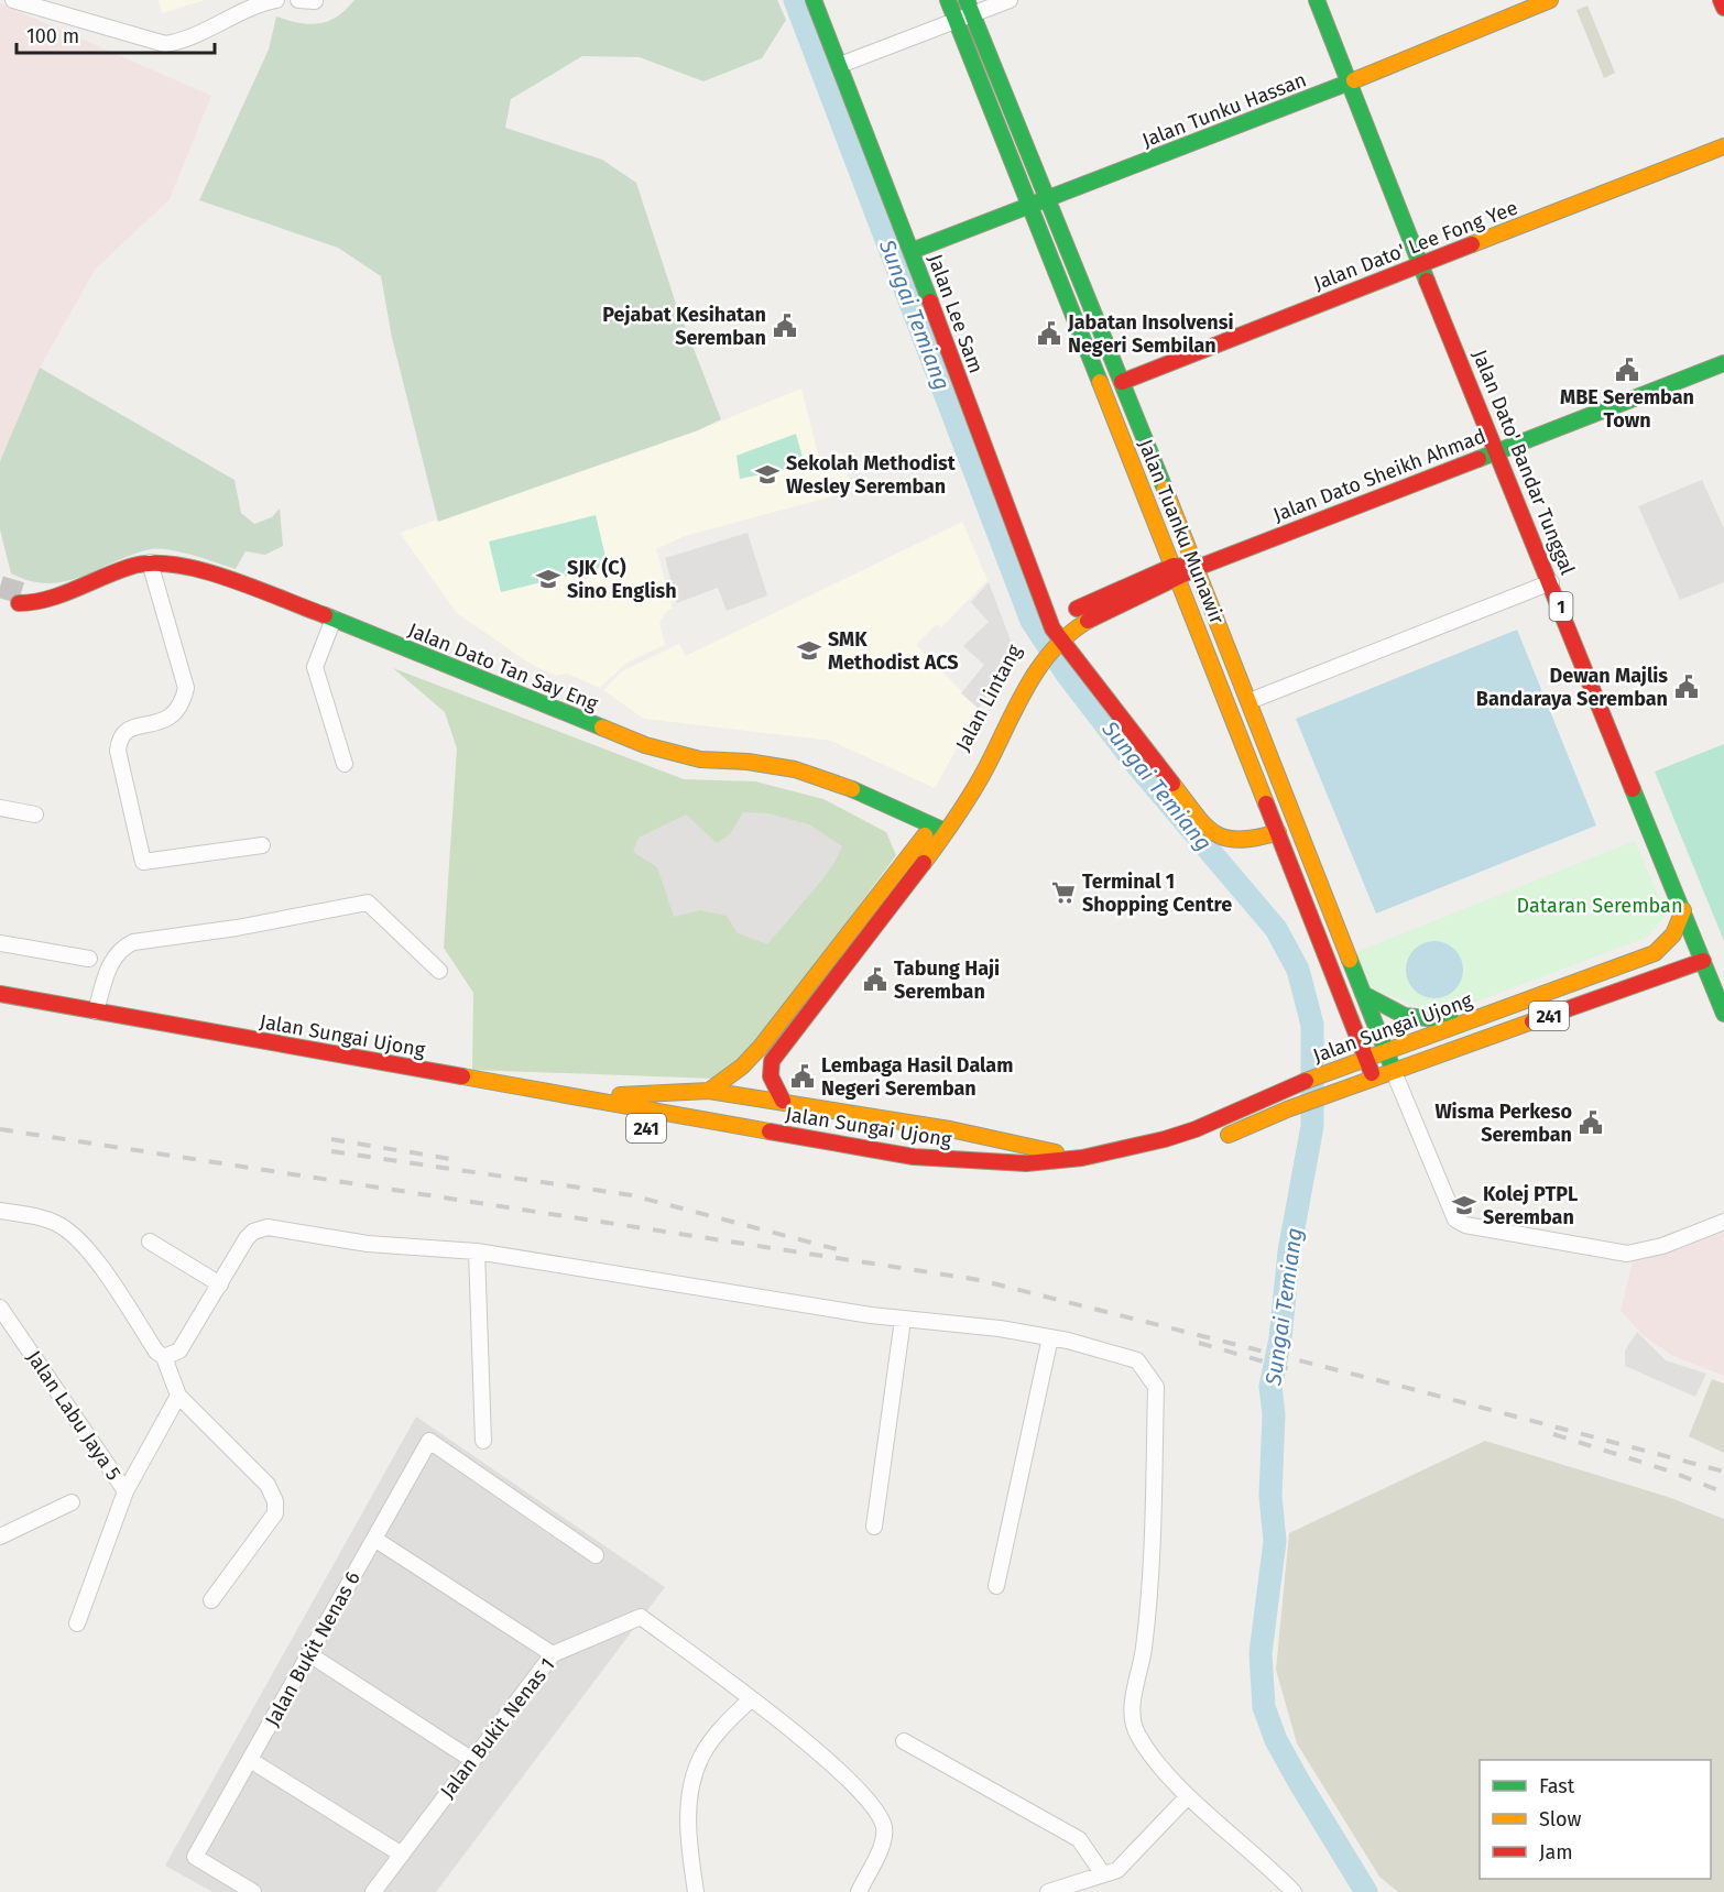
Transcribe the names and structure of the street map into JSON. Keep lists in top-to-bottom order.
{
  "streets": {
    "main road": [
      "Jalan Tunku Hassan",
      "Jalan Dato' Lee Fong Yee",
      "Jalan Lee Sam",
      "Jalan Dato' Bandar Tunggal",
      "Jalan Dato Sheikh Ahmad",
      "Jalan Tuanku Munawir",
      "1",
      "Jalan Dato Tan Say Eng",
      "Jalan Lintang",
      "241",
      "Jalan Sungai Ujong"
    ],
    "street": ["Jalan Labu Jaya 5", "Jalan Bukit Nenas 6", "Jalan Bukit Nenas 1"]
  },
  "crossings": [
    ["Jalan Tunku Hassan", "Jalan Lee Sam"],
    ["Jalan Tunku Hassan", "Jalan Dato' Bandar Tunggal"],
    ["Jalan Tunku Hassan", "Jalan Tuanku Munawir"],
    ["Jalan Dato' Lee Fong Yee", "Jalan Dato' Bandar Tunggal"],
    ["Jalan Dato' Lee Fong Yee", "Jalan Tuanku Munawir"],
    ["Jalan Lee Sam", "Jalan Tuanku Munawir"],
    ["Jalan Lee Sam", "Jalan Lintang"],
    ["Jalan Dato' Bandar Tunggal", "Jalan Dato Sheikh Ahmad"],
    ["Jalan Dato' Bandar Tunggal", "Jalan Sungai Ujong"],
    ["Jalan Dato Sheikh Ahmad", "Jalan Tuanku Munawir"],
    ["Jalan Dato Sheikh Ahmad", "Jalan Lintang"],
    ["Jalan Tuanku Munawir", "Jalan Lintang"],
    ["Jalan Tuanku Munawir", "Jalan Sungai Ujong"],
    ["Jalan Dato Tan Say Eng", "Jalan Lintang"]
  ],
  "water": ["Sungai Temiang"],
  "parks": ["Dataran Seremban"],
  "places": {
    "public building": [
      "Pejabat Kesihatan Seremban",
      "Jabatan Insolvensi Negeri Sembilan",
      "MBE Seremban Town",
      "Dewan Majlis Bandaraya Seremban",
      "Tabung Haji Seremban",
      "Lembaga Hasil Dalam Negeri Seremban",
      "Wisma Perkeso Seremban"
    ],
    "school or university": [
      "Sekolah Methodist Wesley Seremban",
      "SJK (C) Sino English",
      "SMK Methodist ACS",
      "Kolej PTPL Seremban"
    ],
    "supermarket": ["Terminal 1 Shopping Centre"]
  },
  "legend": ["Fast", "Slow", "Jam"],
  "scale_bar": "100 m"
}
